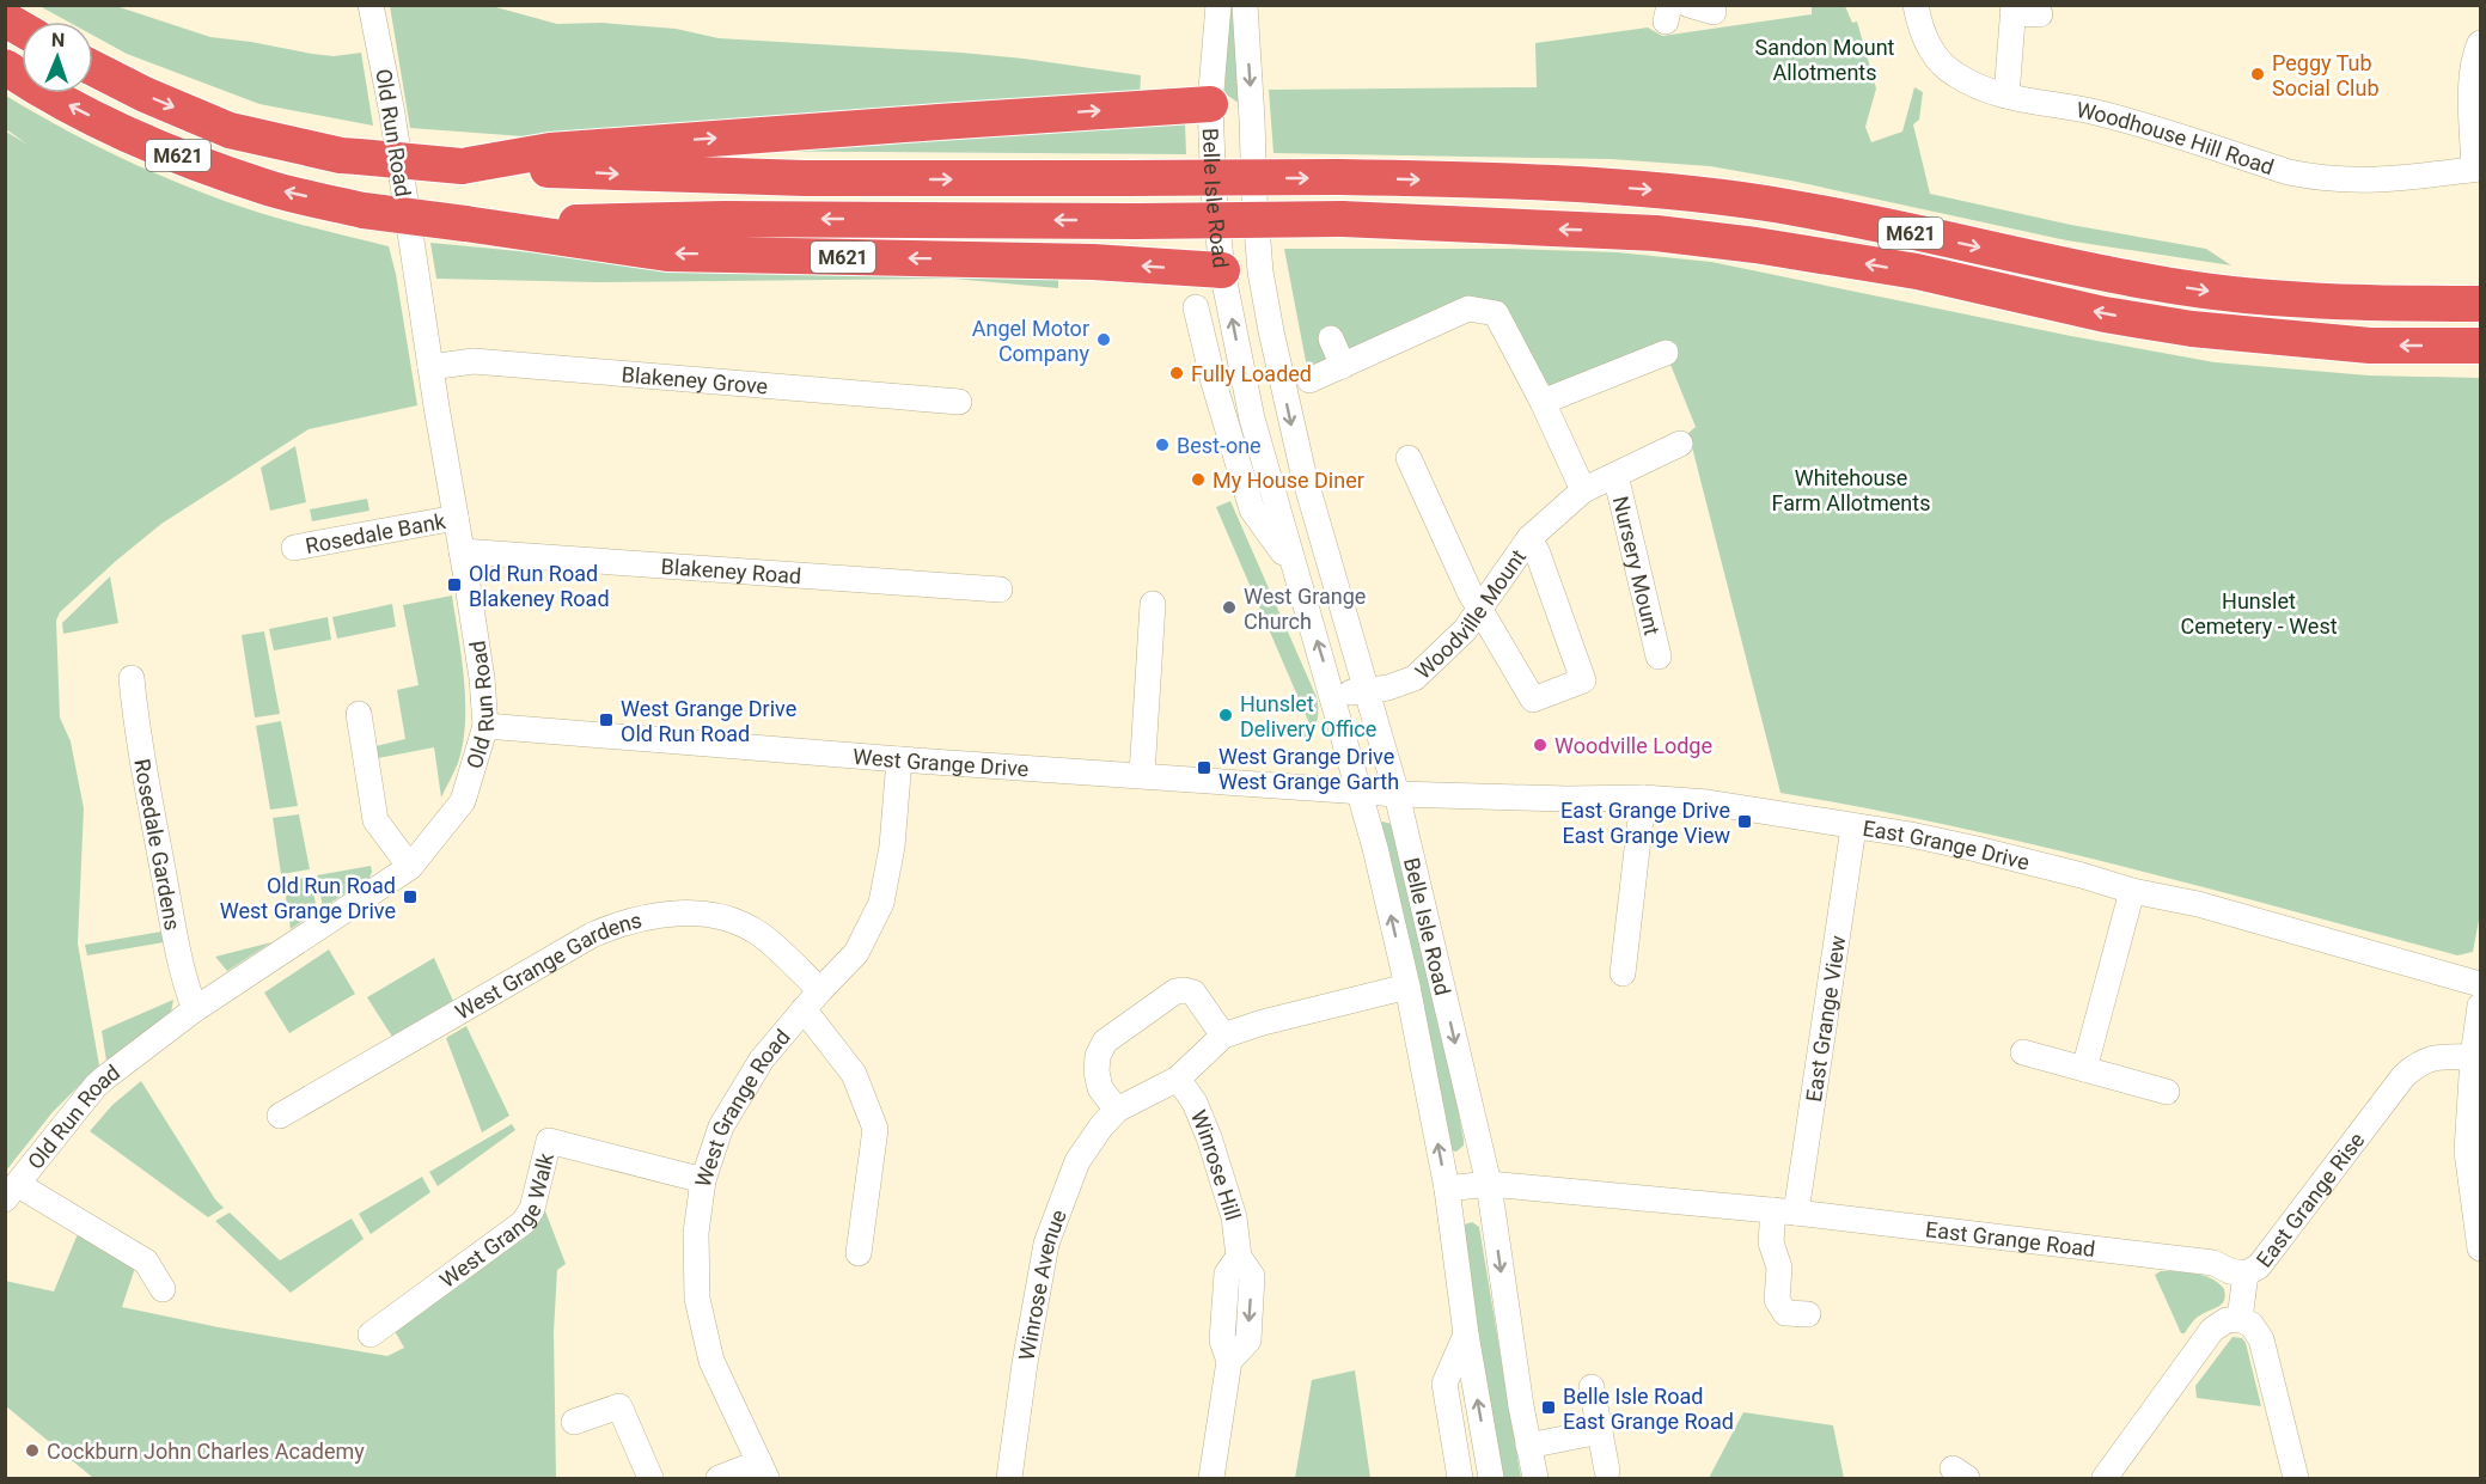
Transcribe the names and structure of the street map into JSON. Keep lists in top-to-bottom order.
{
  "streets": {
    "highway": ["M621"],
    "street": [
      "Old Run Road",
      "Woodhouse Hill Road",
      "Belle Isle Road",
      "Blakeney Grove",
      "Rosedale Bank",
      "Nursery Mount",
      "Blakeney Road",
      "Woodville Mount",
      "West Grange Drive",
      "Rosedale Gardens",
      "East Grange Drive",
      "West Grange Gardens",
      "East Grange View",
      "West Grange Road",
      "Winrose Hill",
      "East Grange Rise",
      "West Grange Walk",
      "East Grange Road",
      "Winrose Avenue"
    ]
  },
  "crossings": [
    ["Old Run Road", "Blakeney Grove"],
    ["Old Run Road", "Rosedale Bank"],
    ["Old Run Road", "Blakeney Road"],
    ["Old Run Road", "West Grange Drive"],
    ["Old Run Road", "Rosedale Gardens"],
    ["M621", "Belle Isle Road"],
    ["Belle Isle Road", "Woodville Mount"],
    ["Belle Isle Road", "West Grange Drive"],
    ["Belle Isle Road", "East Grange Drive"],
    ["Belle Isle Road", "East Grange Road"],
    ["Belle Isle Road", "Winrose Avenue"],
    ["Nursery Mount", "Woodville Mount"],
    ["West Grange Drive", "East Grange Drive"],
    ["West Grange Drive", "West Grange Road"],
    ["East Grange Drive", "East Grange View"],
    ["West Grange Gardens", "West Grange Road"],
    ["East Grange View", "East Grange Road"],
    ["West Grange Road", "West Grange Walk"],
    ["Winrose Hill", "Winrose Avenue"],
    ["East Grange Rise", "East Grange Road"]
  ],
  "parks": ["Sandon Mount Allotments", "Whitehouse Farm Allotments", "Hunslet Cemetery - West"],
  "places": {
    "other": [
      "Peggy Tub Social Club",
      "Angel Motor Company",
      "Fully Loaded",
      "Best-one",
      "My House Diner",
      "West Grange Church",
      "Hunslet Delivery Office",
      "Woodville Lodge",
      "Cockburn John Charles Academy"
    ],
    "transit": [
      "Old Run Road Blakeney Road",
      "West Grange Drive Old Run Road",
      "West Grange Drive West Grange Garth",
      "East Grange Drive East Grange View",
      "Old Run Road West Grange Drive",
      "Belle Isle Road East Grange Road"
    ]
  },
  "north": "top"
}
